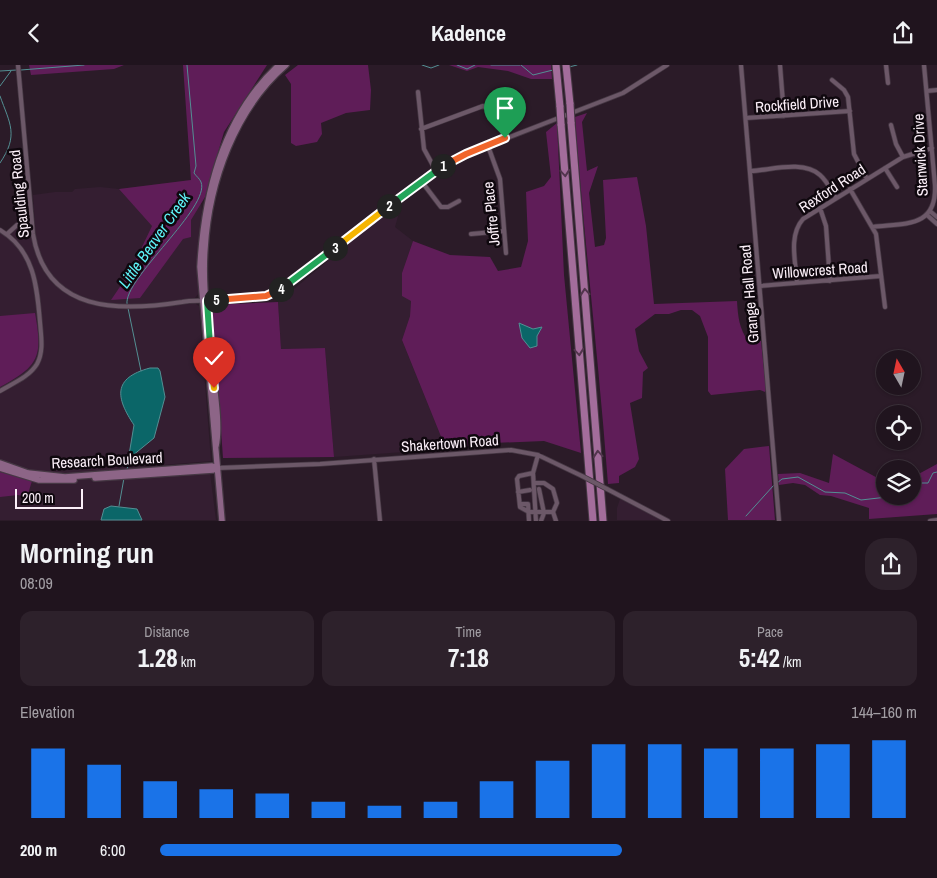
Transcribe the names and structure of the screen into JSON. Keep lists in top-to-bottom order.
{
  "streets": {
    "main road": ["Research Boulevard"],
    "street": [
      "Rockfield Drive",
      "Stanwick Drive",
      "Rexford Road",
      "Spaulding Road",
      "Joffre Place",
      "Willowcrest Road",
      "Grange Hall Road",
      "Shakertown Road"
    ]
  },
  "crossings": [
    ["Rockfield Drive", "Grange Hall Road"],
    ["Stanwick Drive", "Rexford Road"],
    ["Rexford Road", "Willowcrest Road"],
    ["Spaulding Road", "Joffre Place"],
    ["Willowcrest Road", "Grange Hall Road"],
    ["Shakertown Road", "Research Boulevard"]
  ],
  "water": ["Little Beaver Creek"],
  "scale_bar": "200 m",
  "north": "top",
  "page": {
    "header": "Kadence",
    "pins": [
      "1",
      "2",
      "3",
      "4",
      "5"
    ],
    "scale": "200 m",
    "heading": ["Morning run", "08:09"],
    "stats": [
      ["Distance", "1.28 km"],
      ["Time", "7:18"],
      ["Pace", "5:42 /km"]
    ],
    "chart": ["Elevation", "144–160 m"],
    "list": [
      {
        "name": "200 m",
        "note": "6:00"
      }
    ]
  }
}
